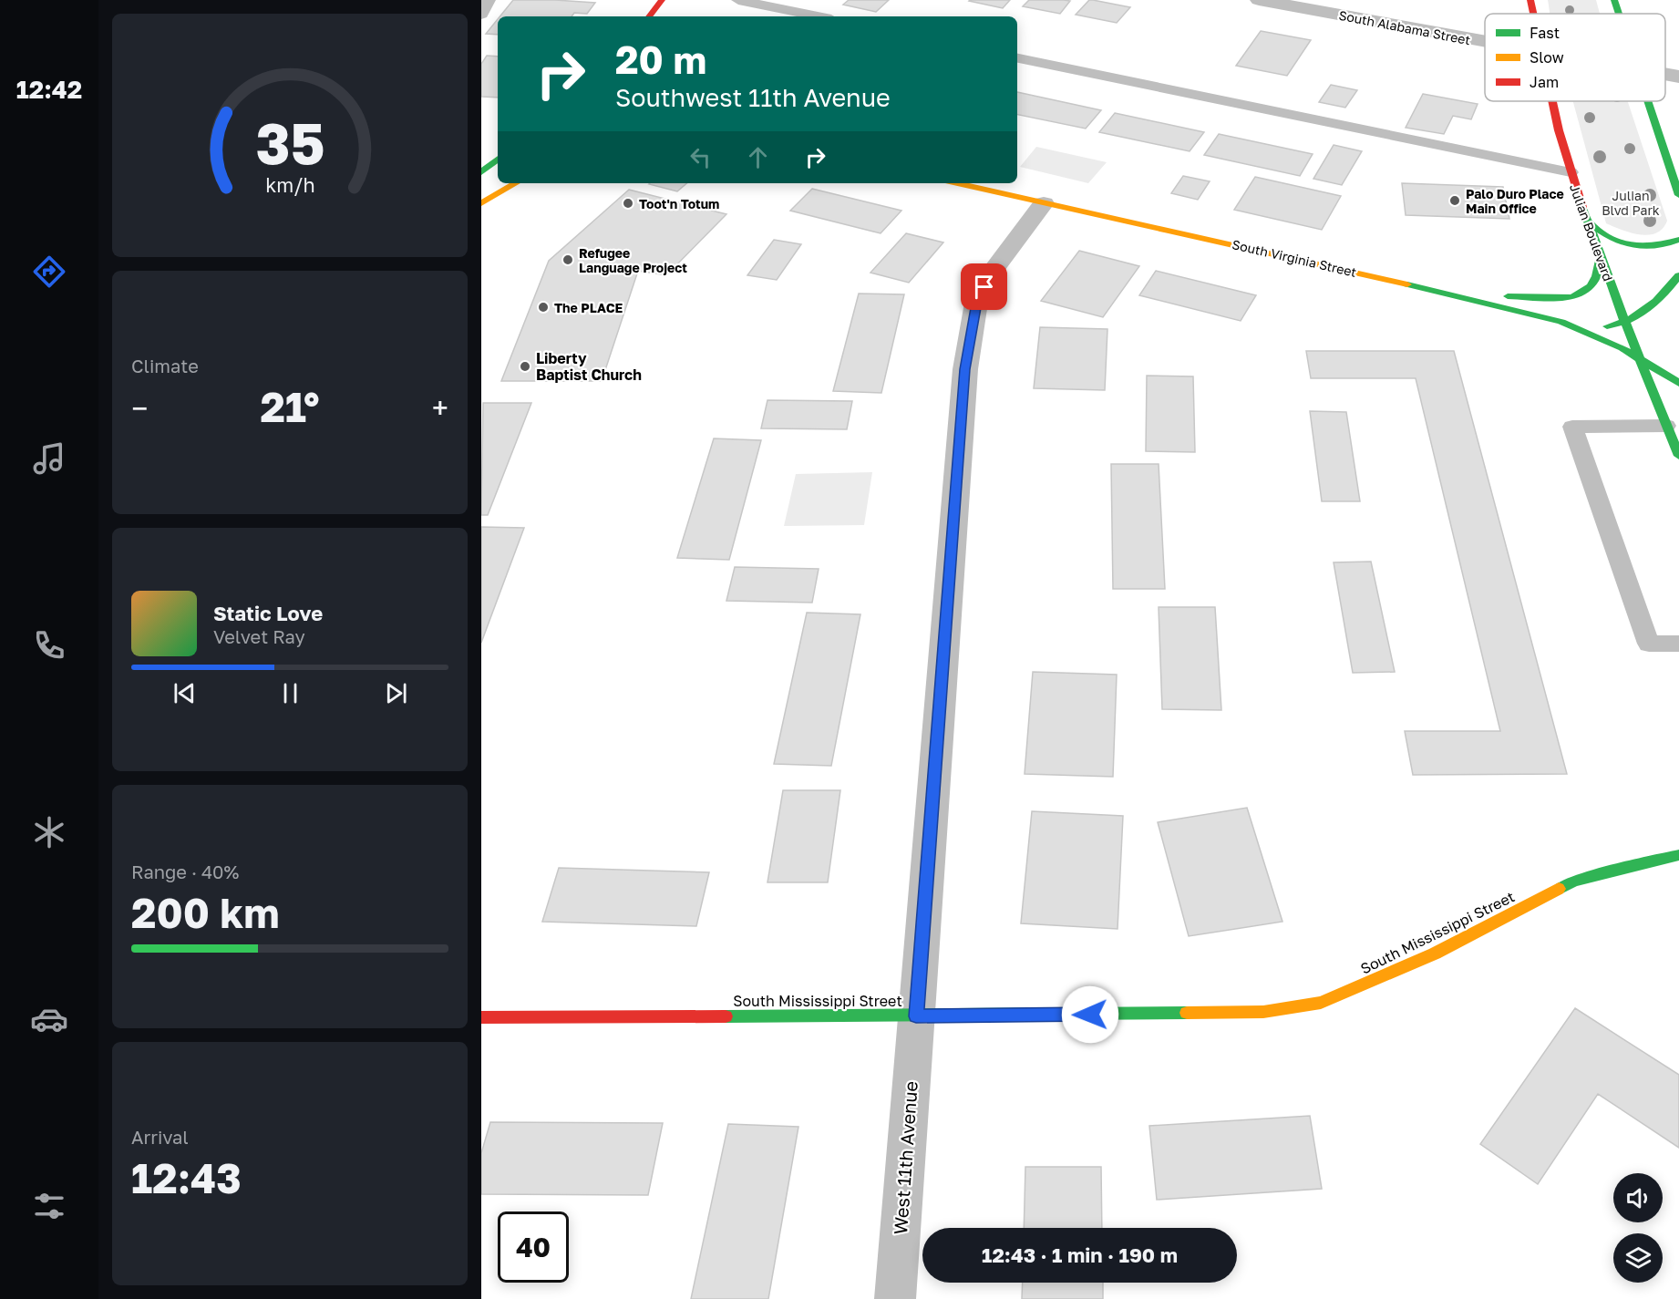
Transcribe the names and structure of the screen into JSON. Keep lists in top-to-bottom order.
{
  "streets": {
    "street": [
      "South Alabama Street",
      "Julian Boulevard",
      "South Virginia Street",
      "South Mississippi Street",
      "West 11th Avenue"
    ]
  },
  "crossings": [
    ["Julian Boulevard", "South Virginia Street"],
    ["South Virginia Street", "West 11th Avenue"],
    ["South Mississippi Street", "West 11th Avenue"]
  ],
  "parks": ["Julian Blvd Park"],
  "places": [
    "Palo Duro Place Main Office",
    "Toot'n Totum",
    "Refugee Language Project",
    "The PLACE",
    "Liberty Baptist Church"
  ],
  "legend": ["Fast", "Slow", "Jam"],
  "page": {
    "tabs": "12:42",
    "turn": ["20 m", "Southwest 11th Avenue"],
    "tile": [
      "Climate",
      ["Range · 40%", "200 km"],
      ["Arrival", "12:43"]
    ],
    "heat": ["−", "21°", "+"],
    "song": ["Static Love", "Velvet Ray"],
    "limit": "40",
    "trip": "12:43 · 1 min · 190 m",
    "gauge": ["35", "km/h"]
  }
}
